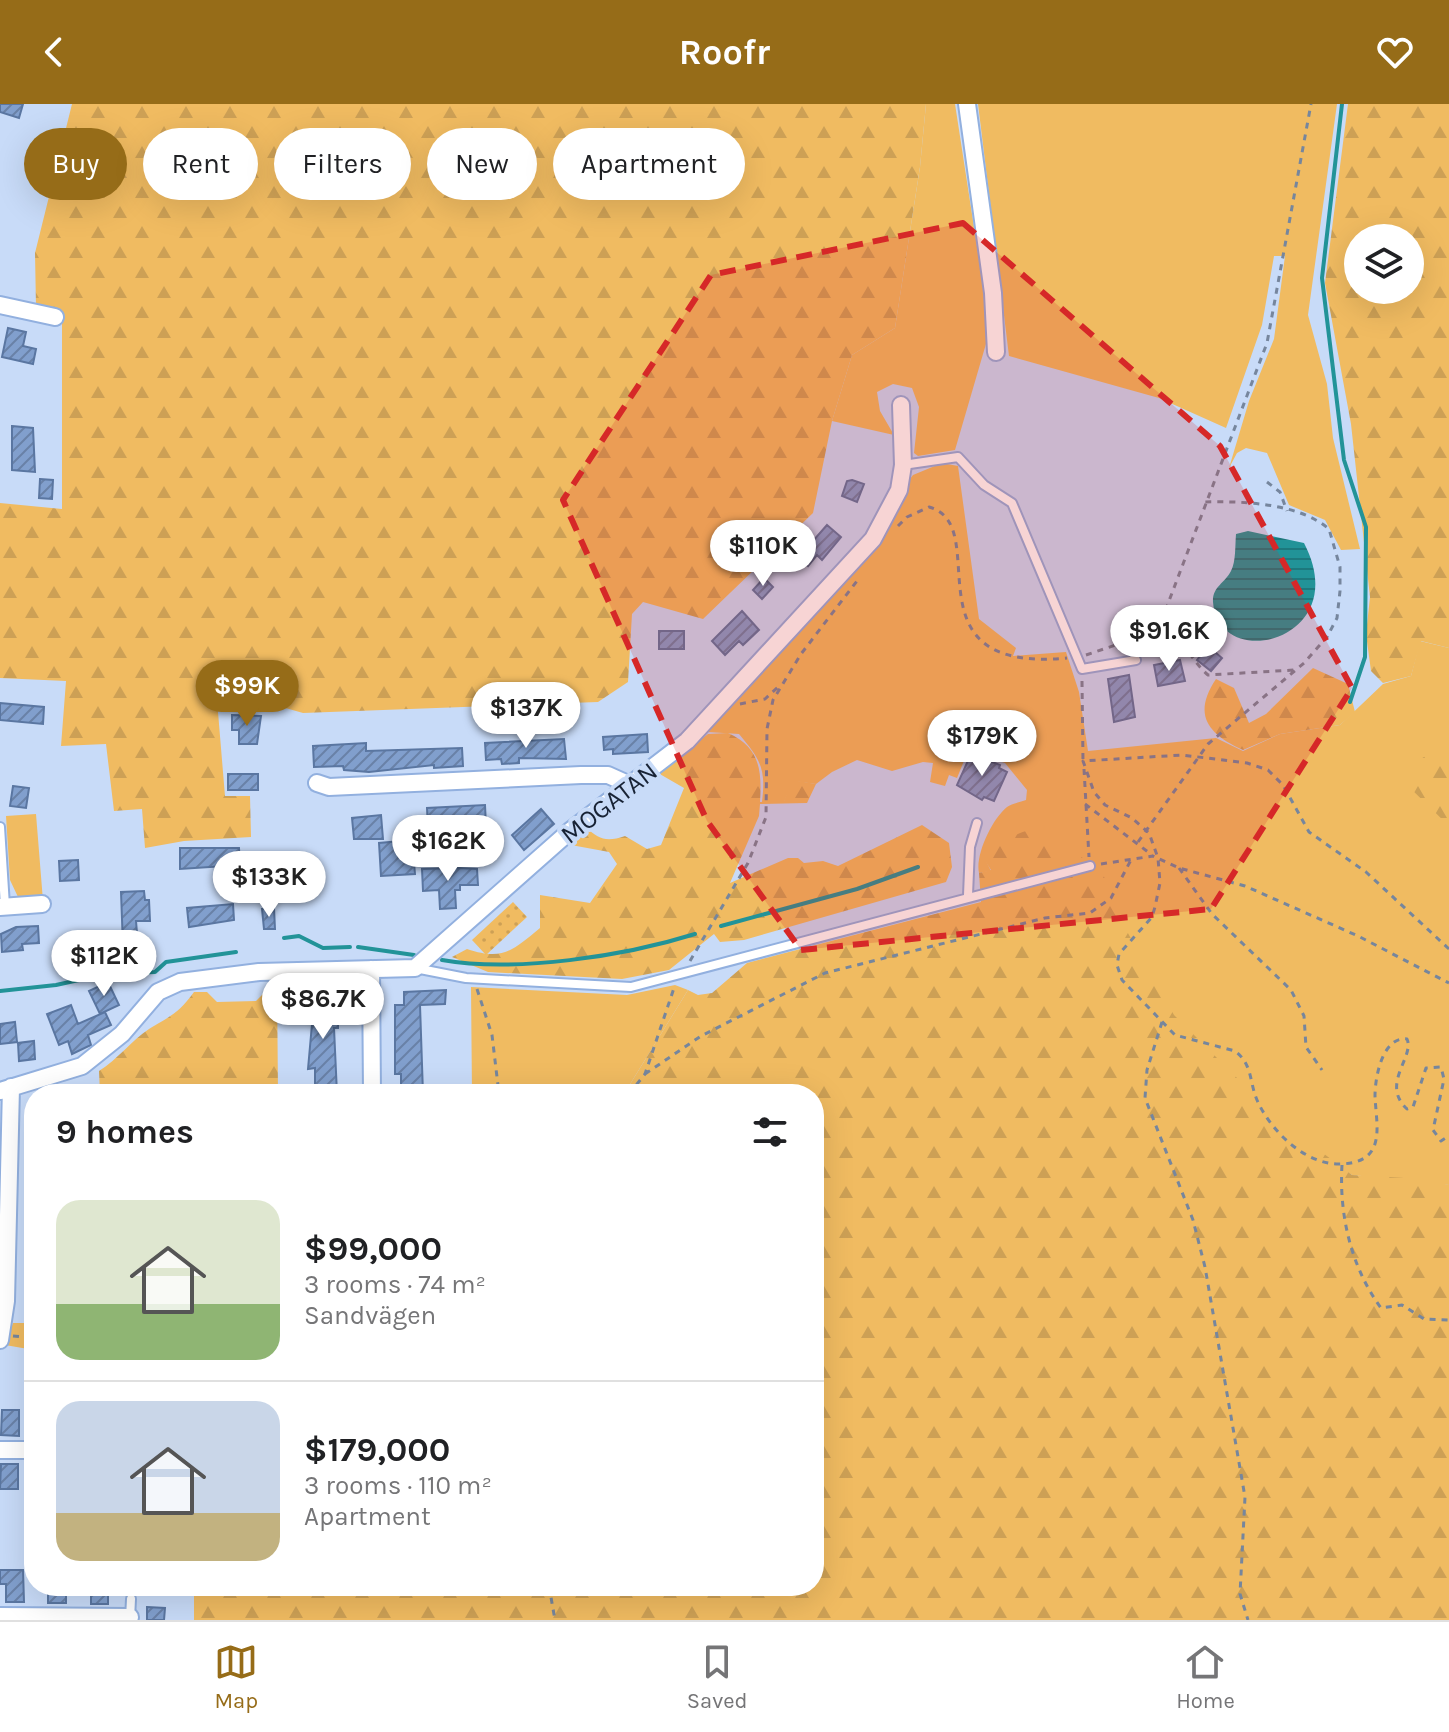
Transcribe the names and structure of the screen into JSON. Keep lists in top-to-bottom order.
{
  "streets": {
    "street": ["MOGATAN"]
  },
  "page": {
    "header": "Roofr",
    "chip": [
      "Buy",
      "Rent",
      "Filters",
      "New",
      "Apartment"
    ],
    "price": [
      "$110K",
      "$91.6K",
      "$99K",
      "$137K",
      "$179K",
      "$162K",
      "$133K",
      "$112K",
      "$86.7K"
    ],
    "heading": "9 homes",
    "list": [
      {
        "name": "$99,000",
        "note": "3 rooms · 74 m² · Sandvägen"
      },
      {
        "name": "$179,000",
        "note": "3 rooms · 110 m² · Apartment"
      }
    ],
    "tabs": ["Map", "Saved", "Home"]
  }
}
